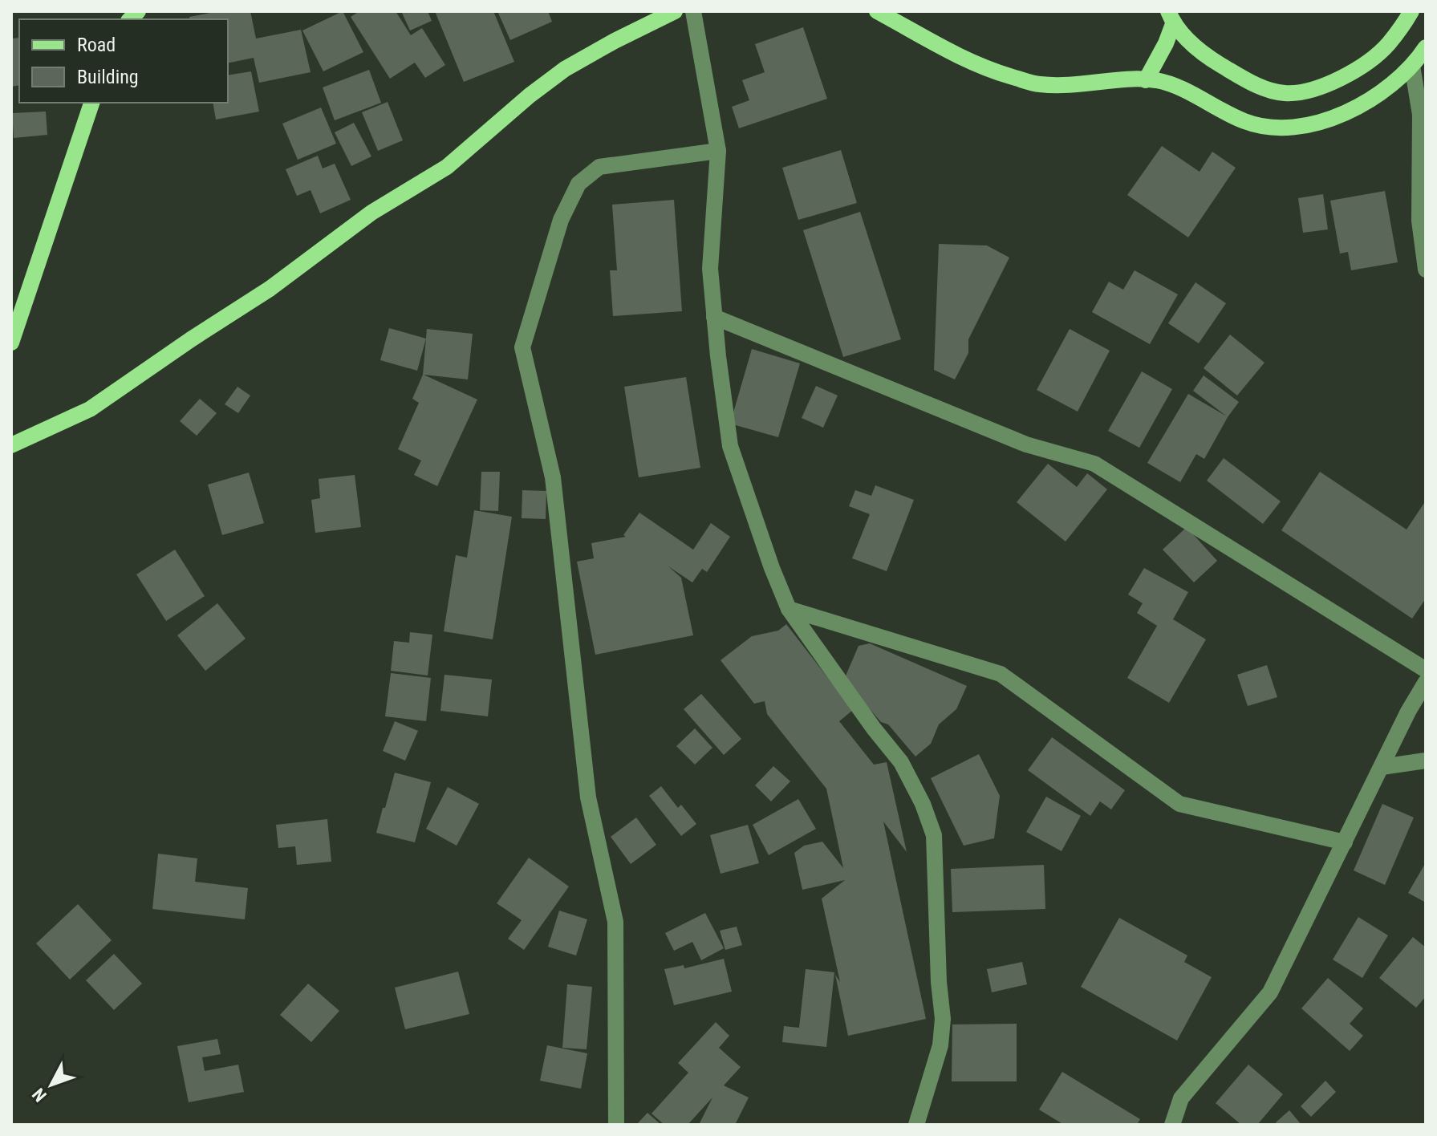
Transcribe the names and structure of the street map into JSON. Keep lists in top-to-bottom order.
{
  "legend": ["Road", "Building"],
  "north": "bottom left"
}
